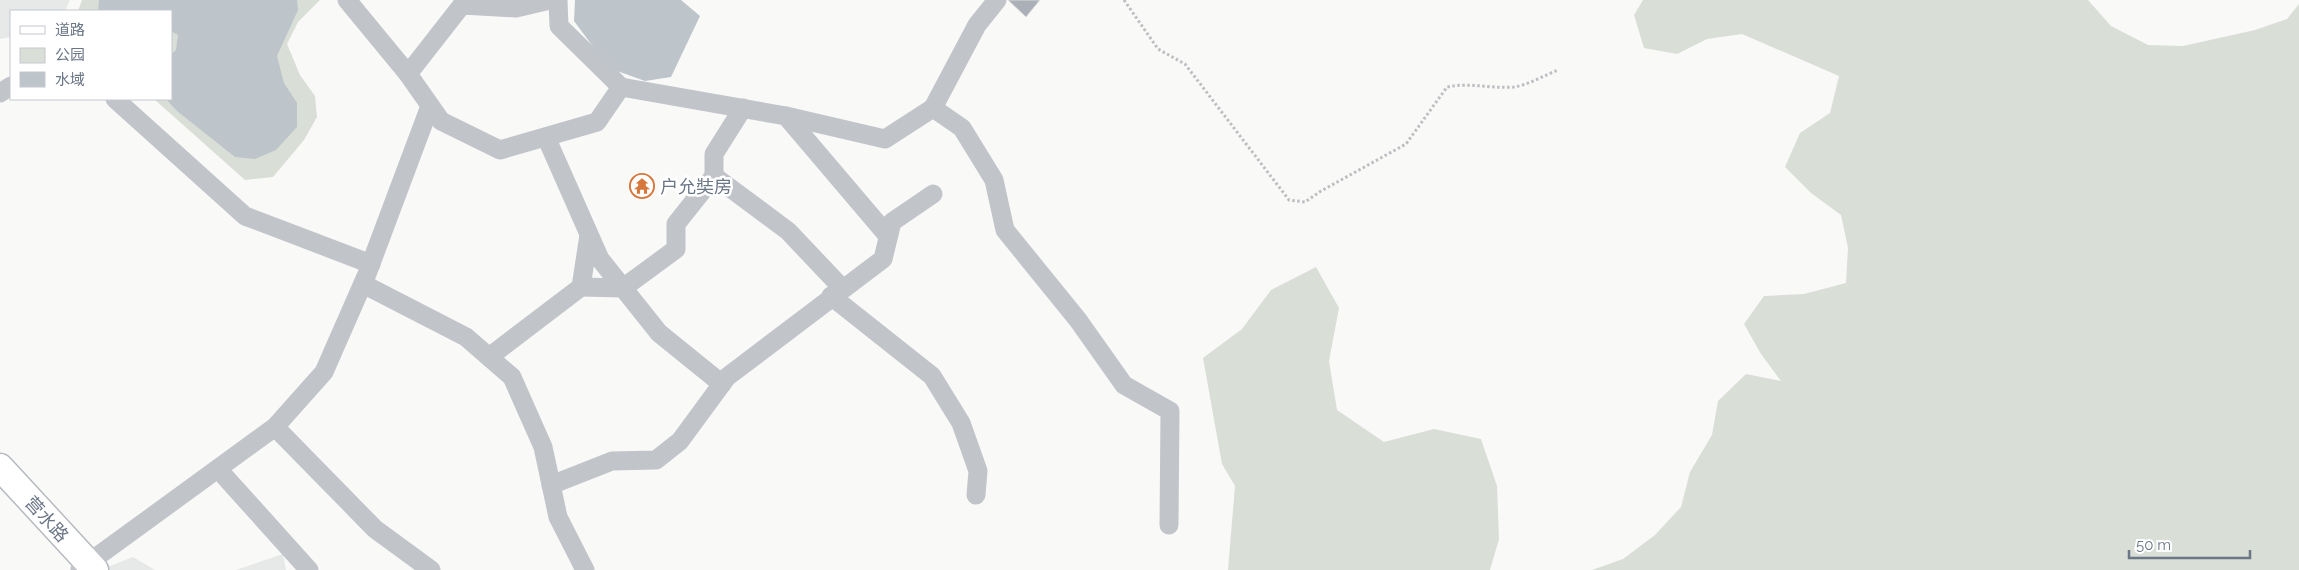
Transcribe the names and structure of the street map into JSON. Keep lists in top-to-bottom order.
{
  "streets": {
    "street": ["营水路"]
  },
  "places": {
    "temple": ["户允奘房"]
  },
  "legend": ["道路", "公园", "水域"],
  "scale_bar": "50 m"
}
